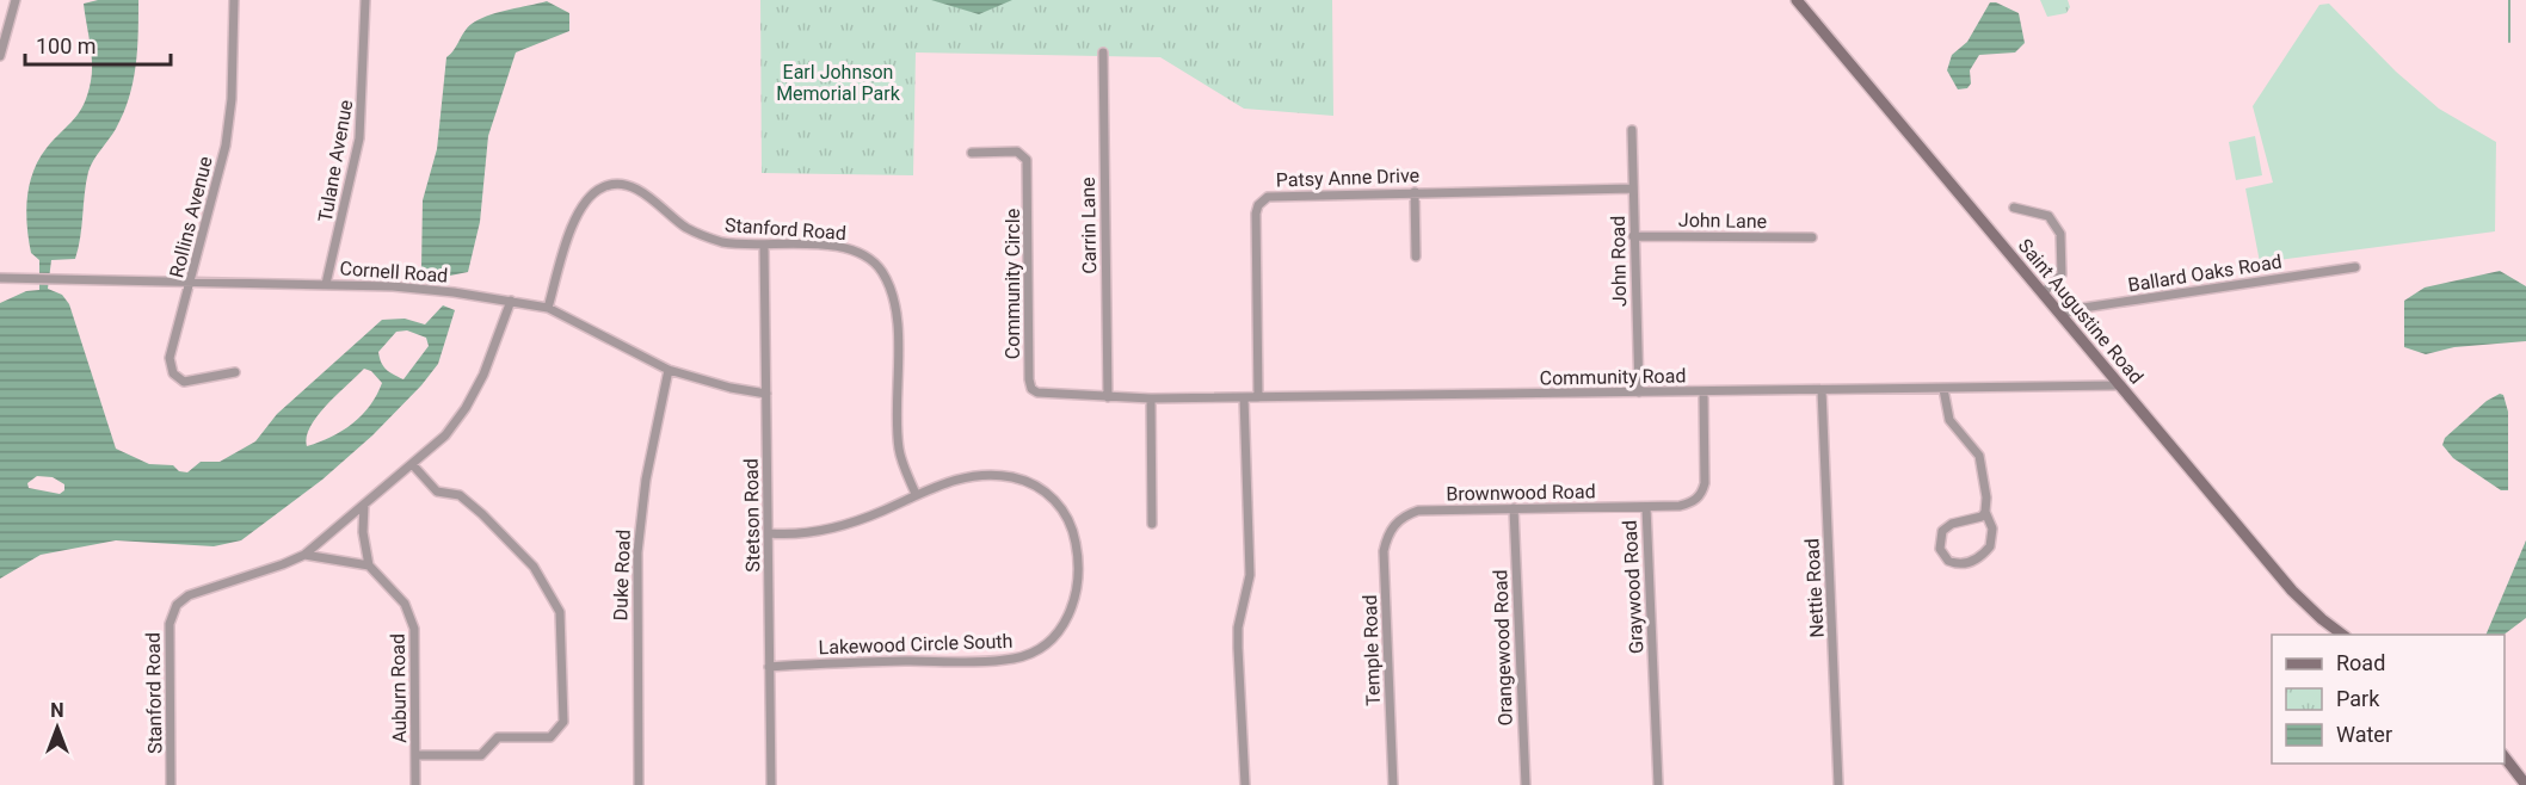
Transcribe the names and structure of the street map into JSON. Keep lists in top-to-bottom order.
{
  "streets": {
    "main road": ["Saint Augustine Road"],
    "street": [
      "Tulane Avenue",
      "Patsy Anne Drive",
      "Rollins Avenue",
      "John Lane",
      "Carrin Lane",
      "Stanford Road",
      "John Road",
      "Cornell Road",
      "Ballard Oaks Road",
      "Community Circle",
      "Community Road",
      "Brownwood Road",
      "Stetson Road",
      "Duke Road",
      "Graywood Road",
      "Nettie Road",
      "Lakewood Circle South",
      "Orangewood Road",
      "Temple Road",
      "Auburn Road"
    ]
  },
  "crossings": [
    ["Tulane Avenue", "Cornell Road"],
    ["Patsy Anne Drive", "John Road"],
    ["Patsy Anne Drive", "Community Road"],
    ["Rollins Avenue", "Cornell Road"],
    ["John Lane", "John Road"],
    ["Carrin Lane", "Community Circle"],
    ["Carrin Lane", "Community Road"],
    ["Stanford Road", "Cornell Road"],
    ["Stanford Road", "Stetson Road"],
    ["Stanford Road", "Lakewood Circle South"],
    ["John Road", "Community Road"],
    ["Cornell Road", "Stetson Road"],
    ["Cornell Road", "Duke Road"],
    ["Ballard Oaks Road", "Saint Augustine Road"],
    ["Community Circle", "Community Road"],
    ["Saint Augustine Road", "Community Road"],
    ["Community Road", "Graywood Road"],
    ["Community Road", "Nettie Road"],
    ["Brownwood Road", "Graywood Road"],
    ["Brownwood Road", "Orangewood Road"],
    ["Brownwood Road", "Temple Road"],
    ["Stetson Road", "Lakewood Circle South"]
  ],
  "parks": ["Earl Johnson Memorial Park"],
  "legend": ["Road", "Park", "Water"],
  "scale_bar": "100 m",
  "north": "top"
}
